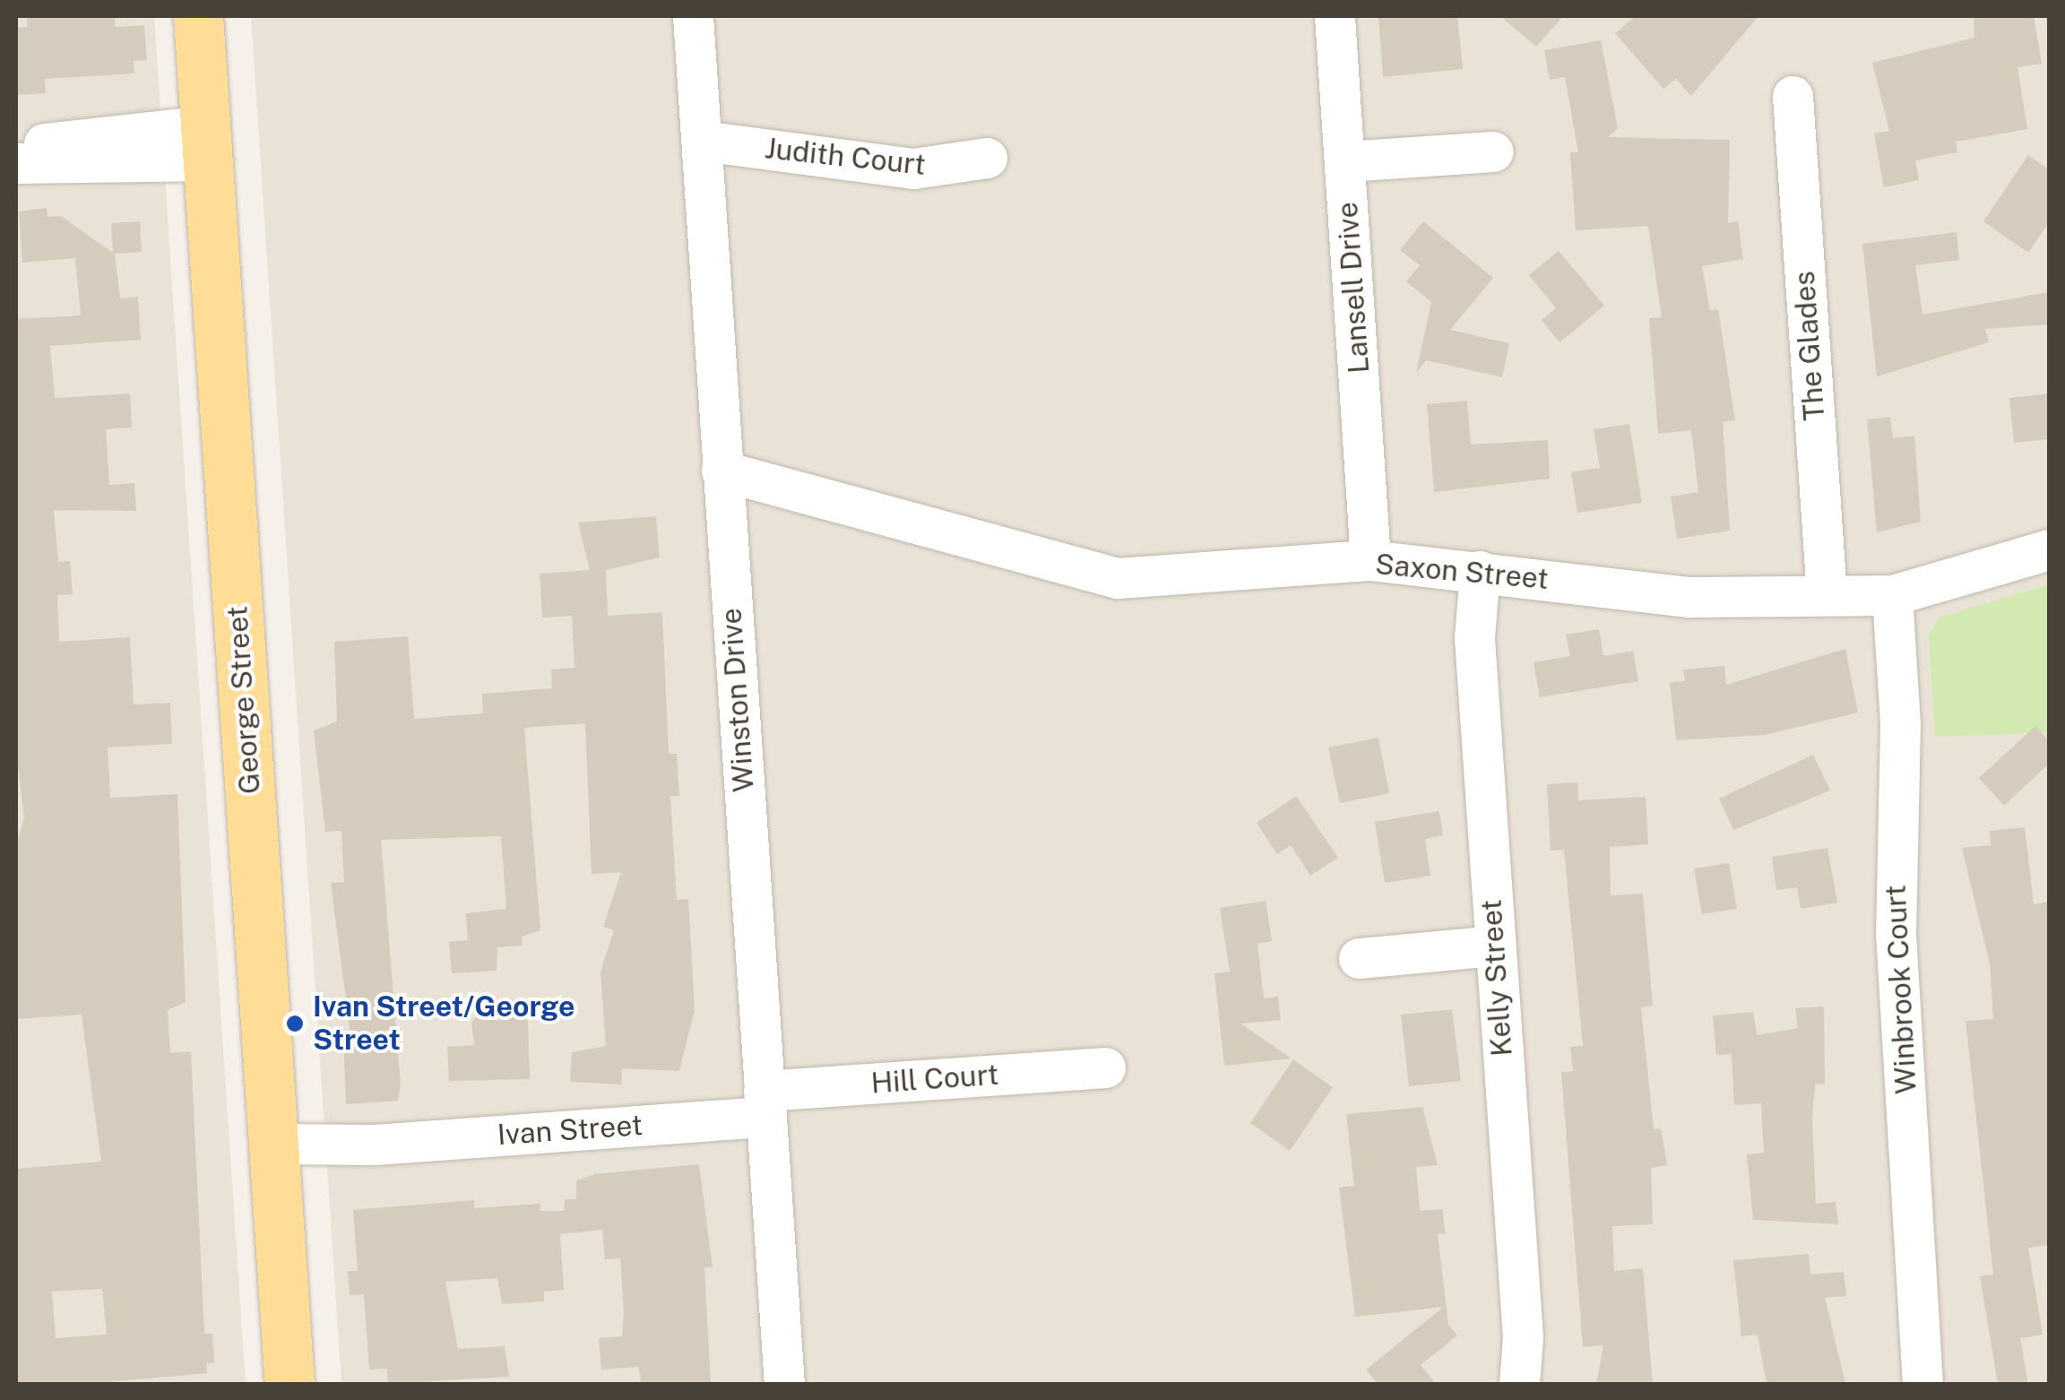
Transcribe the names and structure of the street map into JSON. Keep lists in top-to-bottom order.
{
  "streets": {
    "main road": ["George Street"],
    "street": [
      "Judith Court",
      "Lansell Drive",
      "The Glades",
      "Saxon Street",
      "Winston Drive",
      "Kelly Street",
      "Winbrook Court",
      "Hill Court",
      "Ivan Street"
    ]
  },
  "crossings": [
    ["Judith Court", "Winston Drive"],
    ["Lansell Drive", "Saxon Street"],
    ["The Glades", "Saxon Street"],
    ["Saxon Street", "Winston Drive"],
    ["Saxon Street", "Kelly Street"],
    ["Saxon Street", "Winbrook Court"],
    ["George Street", "Ivan Street"],
    ["Winston Drive", "Hill Court"],
    ["Winston Drive", "Ivan Street"],
    ["Hill Court", "Ivan Street"]
  ],
  "places": ["Ivan Street/George Street"]
}
